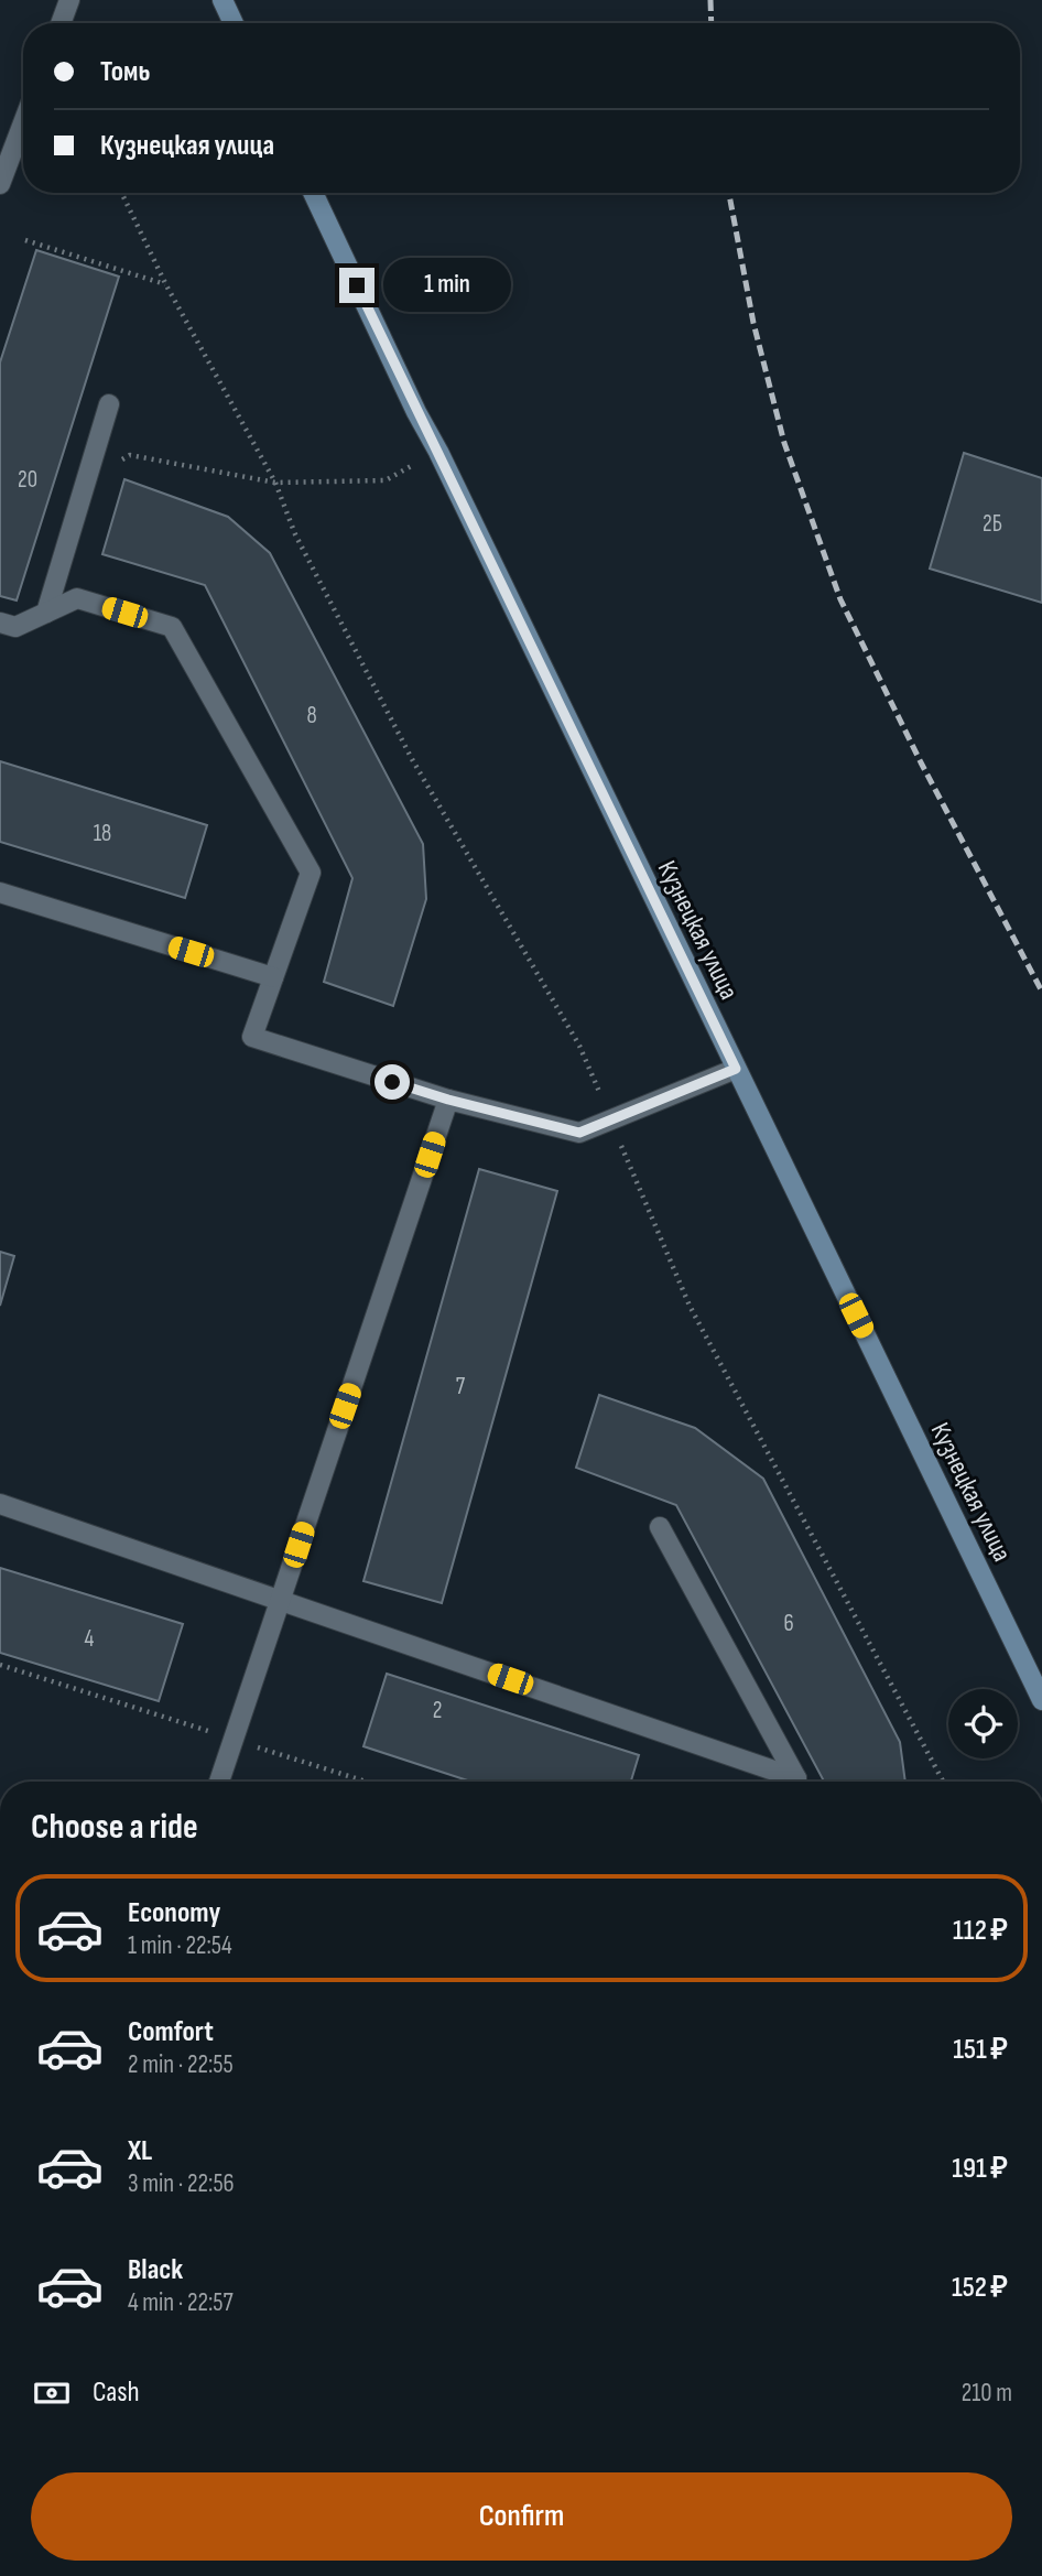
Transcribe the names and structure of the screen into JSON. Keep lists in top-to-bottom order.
{
  "streets": {
    "main road": ["Кузнецкая улица"]
  },
  "house_numbers": [
    "20",
    "2Б",
    "8",
    "18",
    "7",
    "6",
    "4",
    "2"
  ],
  "page": {
    "banner": ["Томь", "Кузнецкая улица"],
    "bubble": "1 min",
    "heading": "Choose a ride",
    "list": [
      {
        "name": "Economy",
        "note": "1 min · 22:54",
        "value": "112 ₽"
      },
      {
        "name": "Comfort",
        "note": "2 min · 22:55",
        "value": "151 ₽"
      },
      {
        "name": "XL",
        "note": "3 min · 22:56",
        "value": "191 ₽"
      },
      {
        "name": "Black",
        "note": "4 min · 22:57",
        "value": "152 ₽"
      }
    ],
    "pay": ["Cash", "210 m"],
    "buttons": "Confirm"
  }
}
